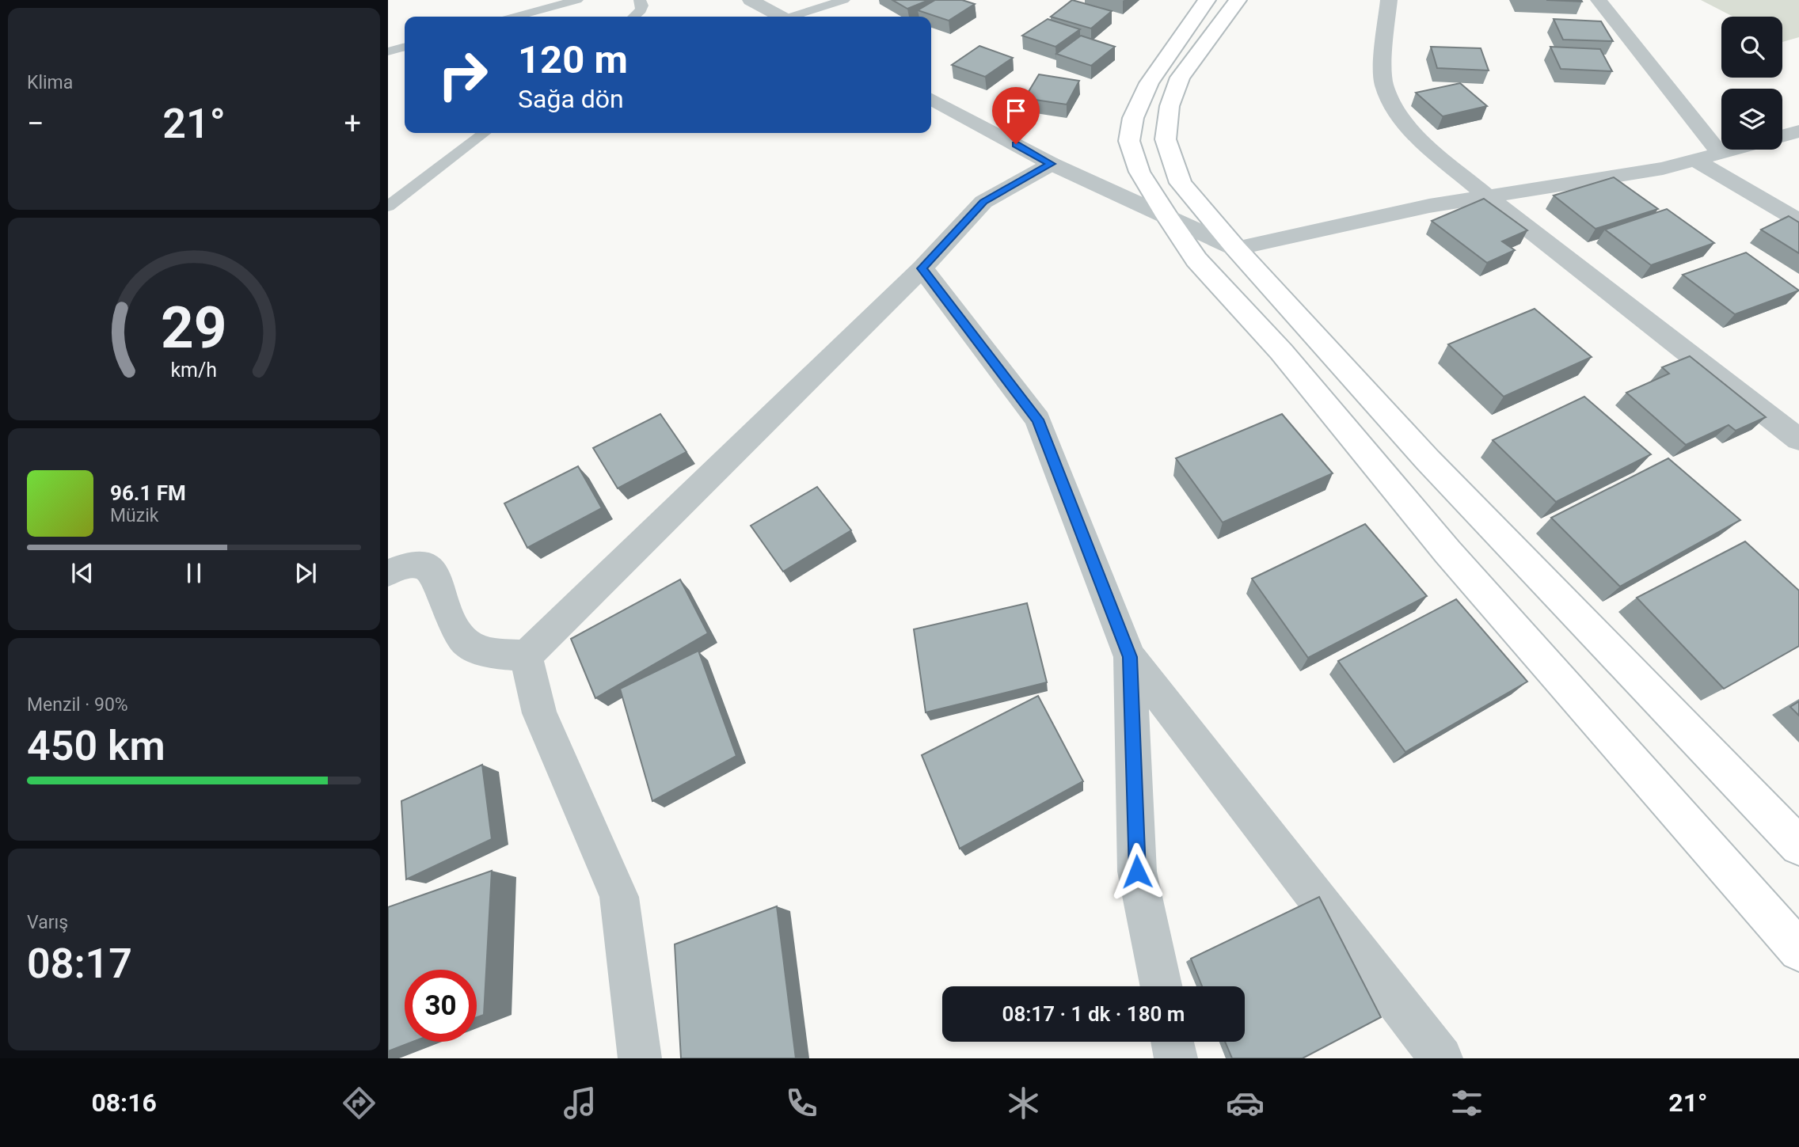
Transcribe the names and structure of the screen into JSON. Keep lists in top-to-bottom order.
{
  "page": {
    "tile": [
      "Klima",
      ["Menzil · 90%", "450 km"],
      ["Varış", "08:17"]
    ],
    "turn": ["120 m", "Sağa dön"],
    "heat": ["−", "21°", "+"],
    "song": ["96.1 FM", "Müzik"],
    "limit": "30",
    "trip": "08:17 · 1 dk · 180 m",
    "tabs": ["08:16", "21°"],
    "gauge": ["29", "km/h"]
  }
}
